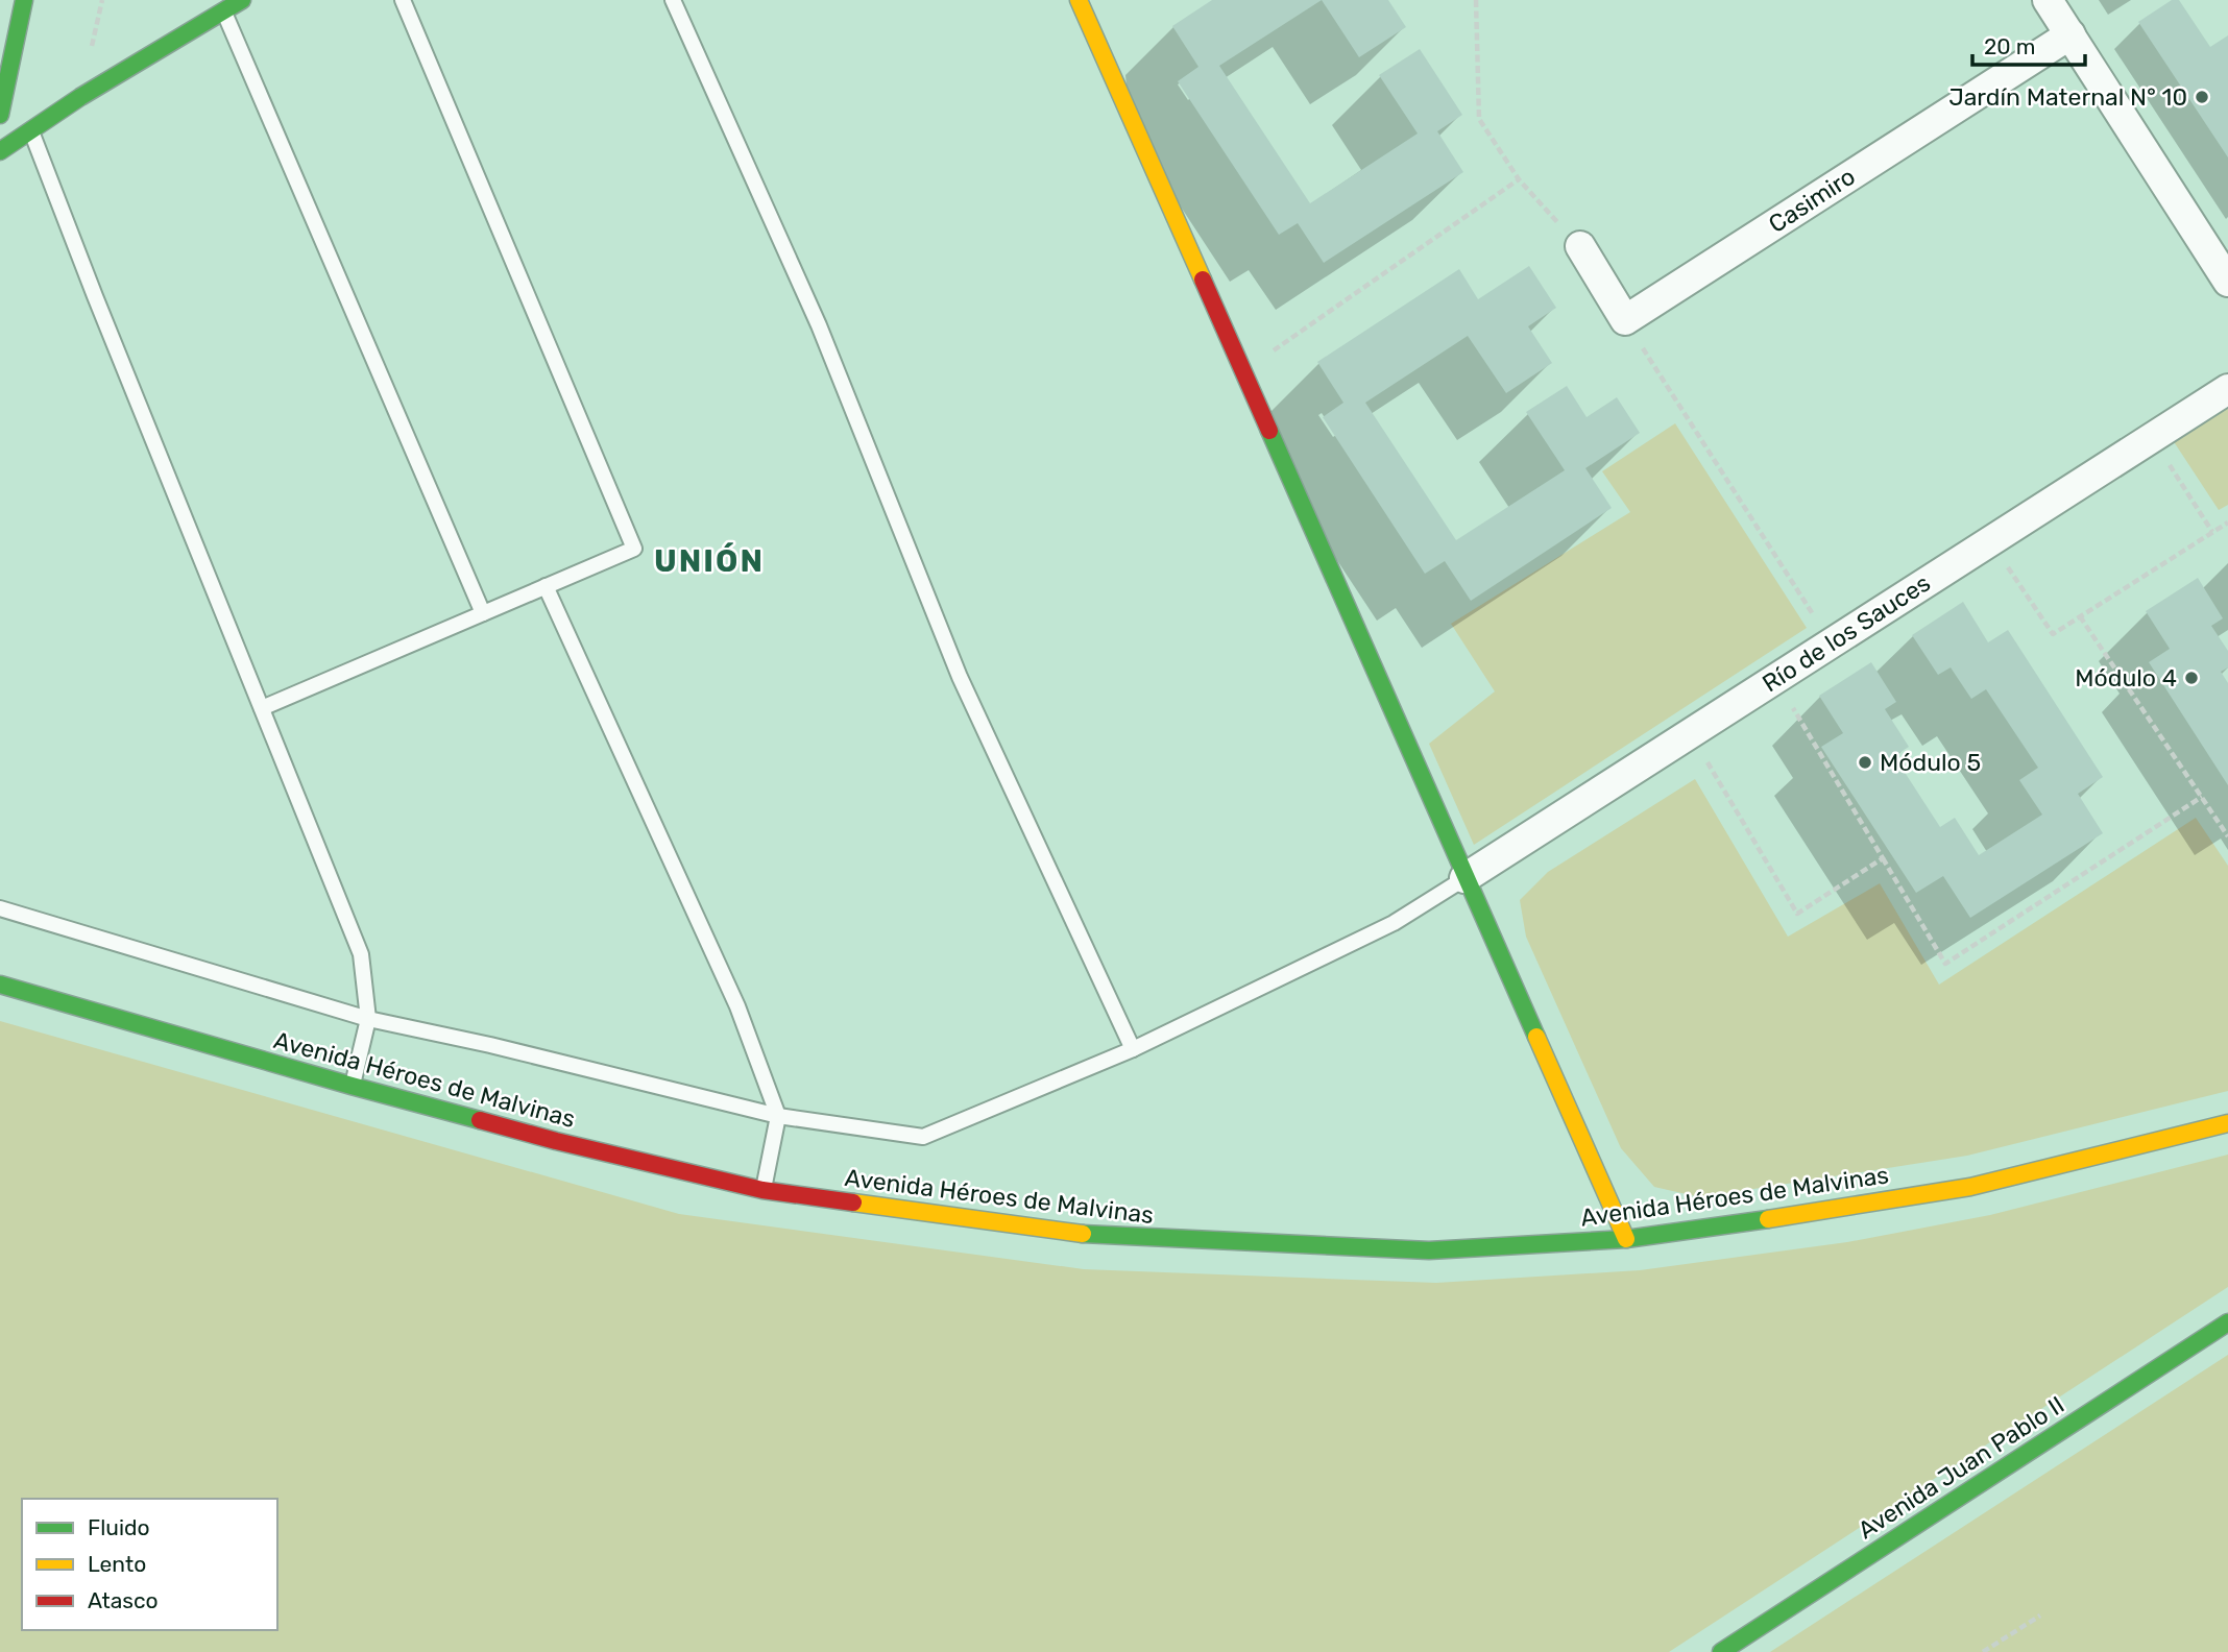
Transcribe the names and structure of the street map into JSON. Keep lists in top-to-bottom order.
{
  "streets": {
    "main road": ["Avenida Héroes de Malvinas", "Avenida Juan Pablo II"],
    "street": ["Casimiro", "Río de los Sauces"]
  },
  "districts": ["UNIÓN"],
  "places": ["Jardín Maternal N° 10", "Módulo 4", "Módulo 5"],
  "legend": ["Fluido", "Lento", "Atasco"],
  "scale_bar": "20 m"
}
